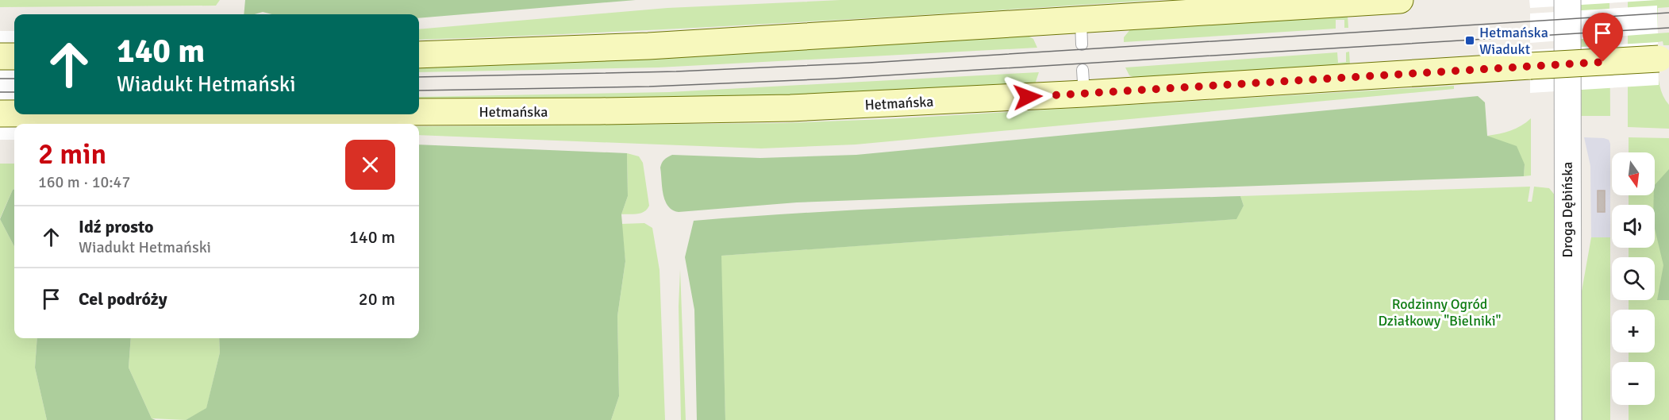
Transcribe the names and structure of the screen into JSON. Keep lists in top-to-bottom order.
{
  "streets": {
    "main road": ["Hetmańska"],
    "street": ["Droga Dębińska"]
  },
  "parks": ["Rodzinny Ogród Działkowy \"Bielniki\""],
  "places": {
    "transit": ["Hetmańska Wiadukt"]
  },
  "north": "bottom",
  "page": {
    "turn": ["140 m", "Wiadukt Hetmański"],
    "heading": ["2 min", "160 m · 10:47"],
    "map_buttons": ["+", "−"],
    "list": [
      {
        "name": "Idź prosto",
        "note": "Wiadukt Hetmański",
        "value": "140 m"
      },
      {
        "name": "Cel podróży",
        "value": "20 m"
      }
    ]
  }
}
